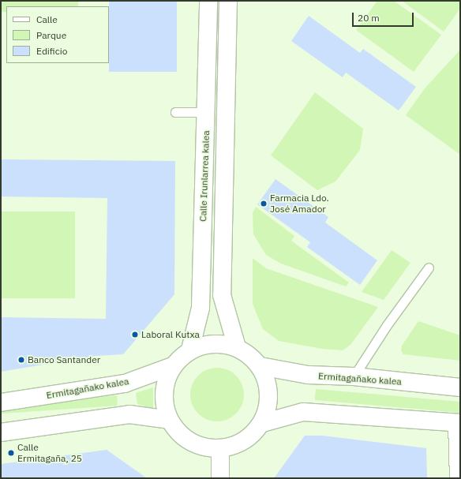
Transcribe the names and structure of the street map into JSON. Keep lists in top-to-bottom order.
{
  "streets": {
    "street": ["Calle Irunlarrea kalea", "Ermitagañako kalea"]
  },
  "crossings": [
    ["Calle Irunlarrea kalea", "Ermitagañako kalea"]
  ],
  "places": [
    "Farmacia Ldo. José Amador",
    "Laboral Kutxa",
    "Banco Santander",
    "Calle Ermitagaña, 25"
  ],
  "legend": ["Calle", "Parque", "Edificio"],
  "scale_bar": "20 m"
}
